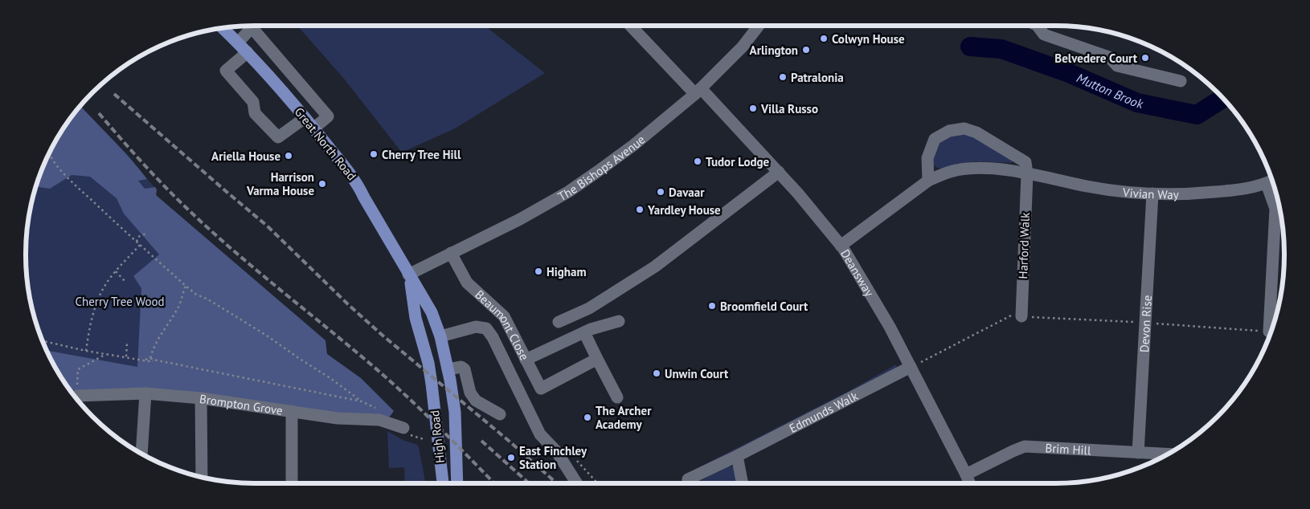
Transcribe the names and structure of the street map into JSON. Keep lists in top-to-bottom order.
{
  "streets": {
    "main road": ["Great North Road", "High Road"],
    "street": [
      "The Bishops Avenue",
      "Vivian Way",
      "Harford Walk",
      "Deansway",
      "Beaumont Close",
      "Devon Rise",
      "Brompton Grove",
      "Edmunds Walk",
      "Brim Hill"
    ]
  },
  "crossings": [
    ["Great North Road", "The Bishops Avenue"],
    ["Great North Road", "High Road"],
    ["The Bishops Avenue", "Deansway"],
    ["The Bishops Avenue", "Beaumont Close"],
    ["Vivian Way", "Harford Walk"],
    ["Vivian Way", "Deansway"],
    ["Vivian Way", "Devon Rise"],
    ["Deansway", "Edmunds Walk"],
    ["Deansway", "Brim Hill"],
    ["Devon Rise", "Brim Hill"]
  ],
  "water": ["Mutton Brook"],
  "parks": ["Cherry Tree Wood"],
  "places": [
    "Colwyn House",
    "Arlington",
    "Belvedere Court",
    "Patralonia",
    "Villa Russo",
    "Cherry Tree Hill",
    "Ariella House",
    "Tudor Lodge",
    "Harrison Varma House",
    "Davaar",
    "Yardley House",
    "Higham",
    "Broomfield Court",
    "Unwin Court",
    "The Archer Academy",
    "East Finchley Station"
  ]
}
